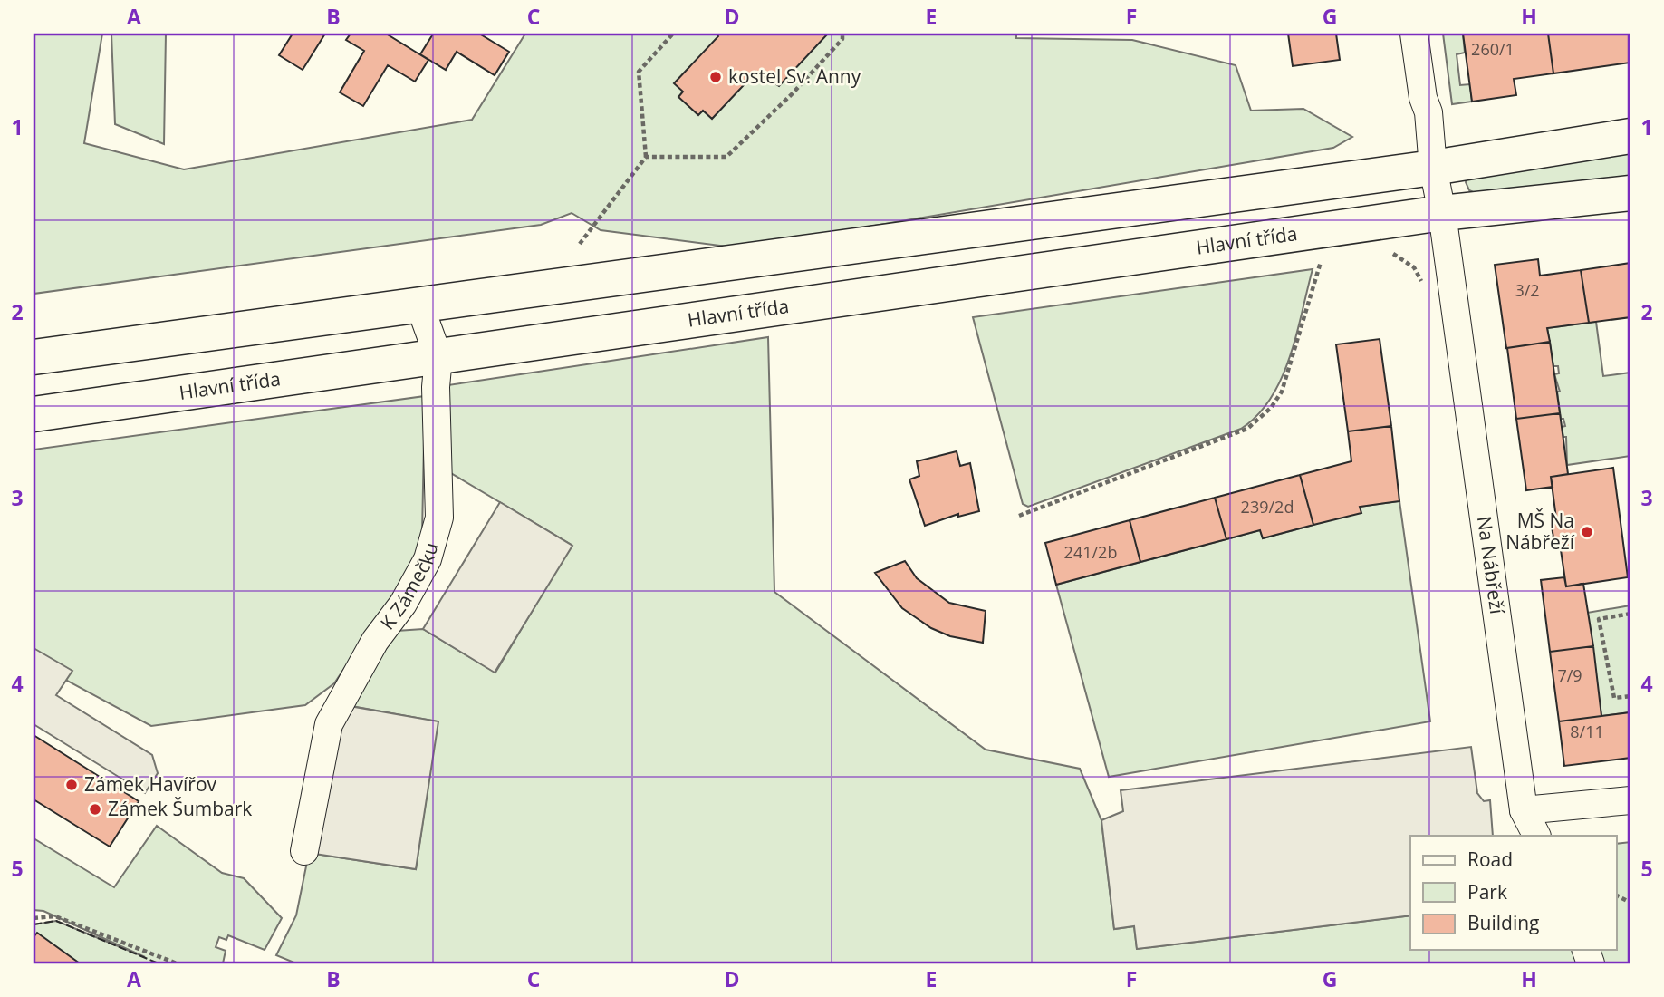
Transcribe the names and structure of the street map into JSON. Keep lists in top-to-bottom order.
{
  "streets": {
    "main road": ["Hlavní třída"],
    "street": ["Na Nábřeží", "K Zámečku"]
  },
  "crossings": [
    ["Hlavní třída", "Na Nábřeží"],
    ["Hlavní třída", "K Zámečku"]
  ],
  "places": [
    "kostel Sv. Anny",
    "MŠ Na Nábřeží",
    "Zámek Havířov",
    "Zámek Šumbark"
  ],
  "house_numbers": [
    "260/1",
    "3/2",
    "239/2d",
    "241/2b",
    "7/9",
    "8/11"
  ],
  "legend": ["Road", "Park", "Building"],
  "grid": {
    "columns": [
      "A",
      "B",
      "C",
      "D",
      "E",
      "F",
      "G",
      "H"
    ],
    "rows": [
      "1",
      "2",
      "3",
      "4",
      "5"
    ]
  }
}
